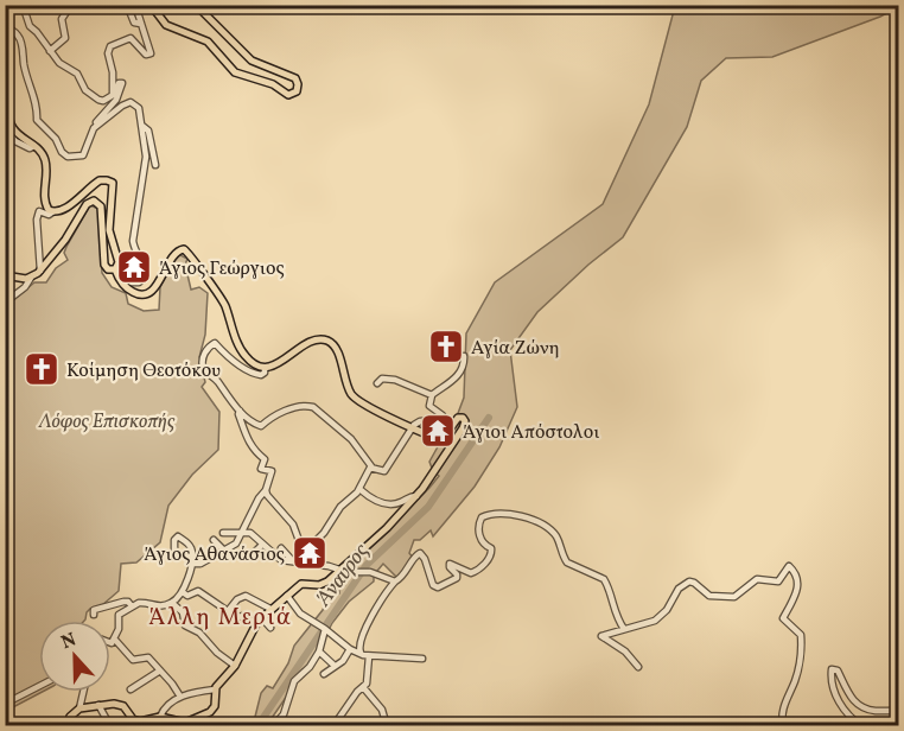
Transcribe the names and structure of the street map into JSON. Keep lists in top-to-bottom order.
{
  "districts": ["Άλλη Μεριά"],
  "water": ["Άναυρος"],
  "parks": ["Λόφος Επισκοπής"],
  "places": {
    "temple": ["Άγιος Γεώργιος", "Άγιοι Απόστολοι", "Άγιος Αθανάσιος"],
    "church": ["Αγία Ζώνη", "Κοίμηση Θεοτόκου"]
  },
  "north": "top"
}
